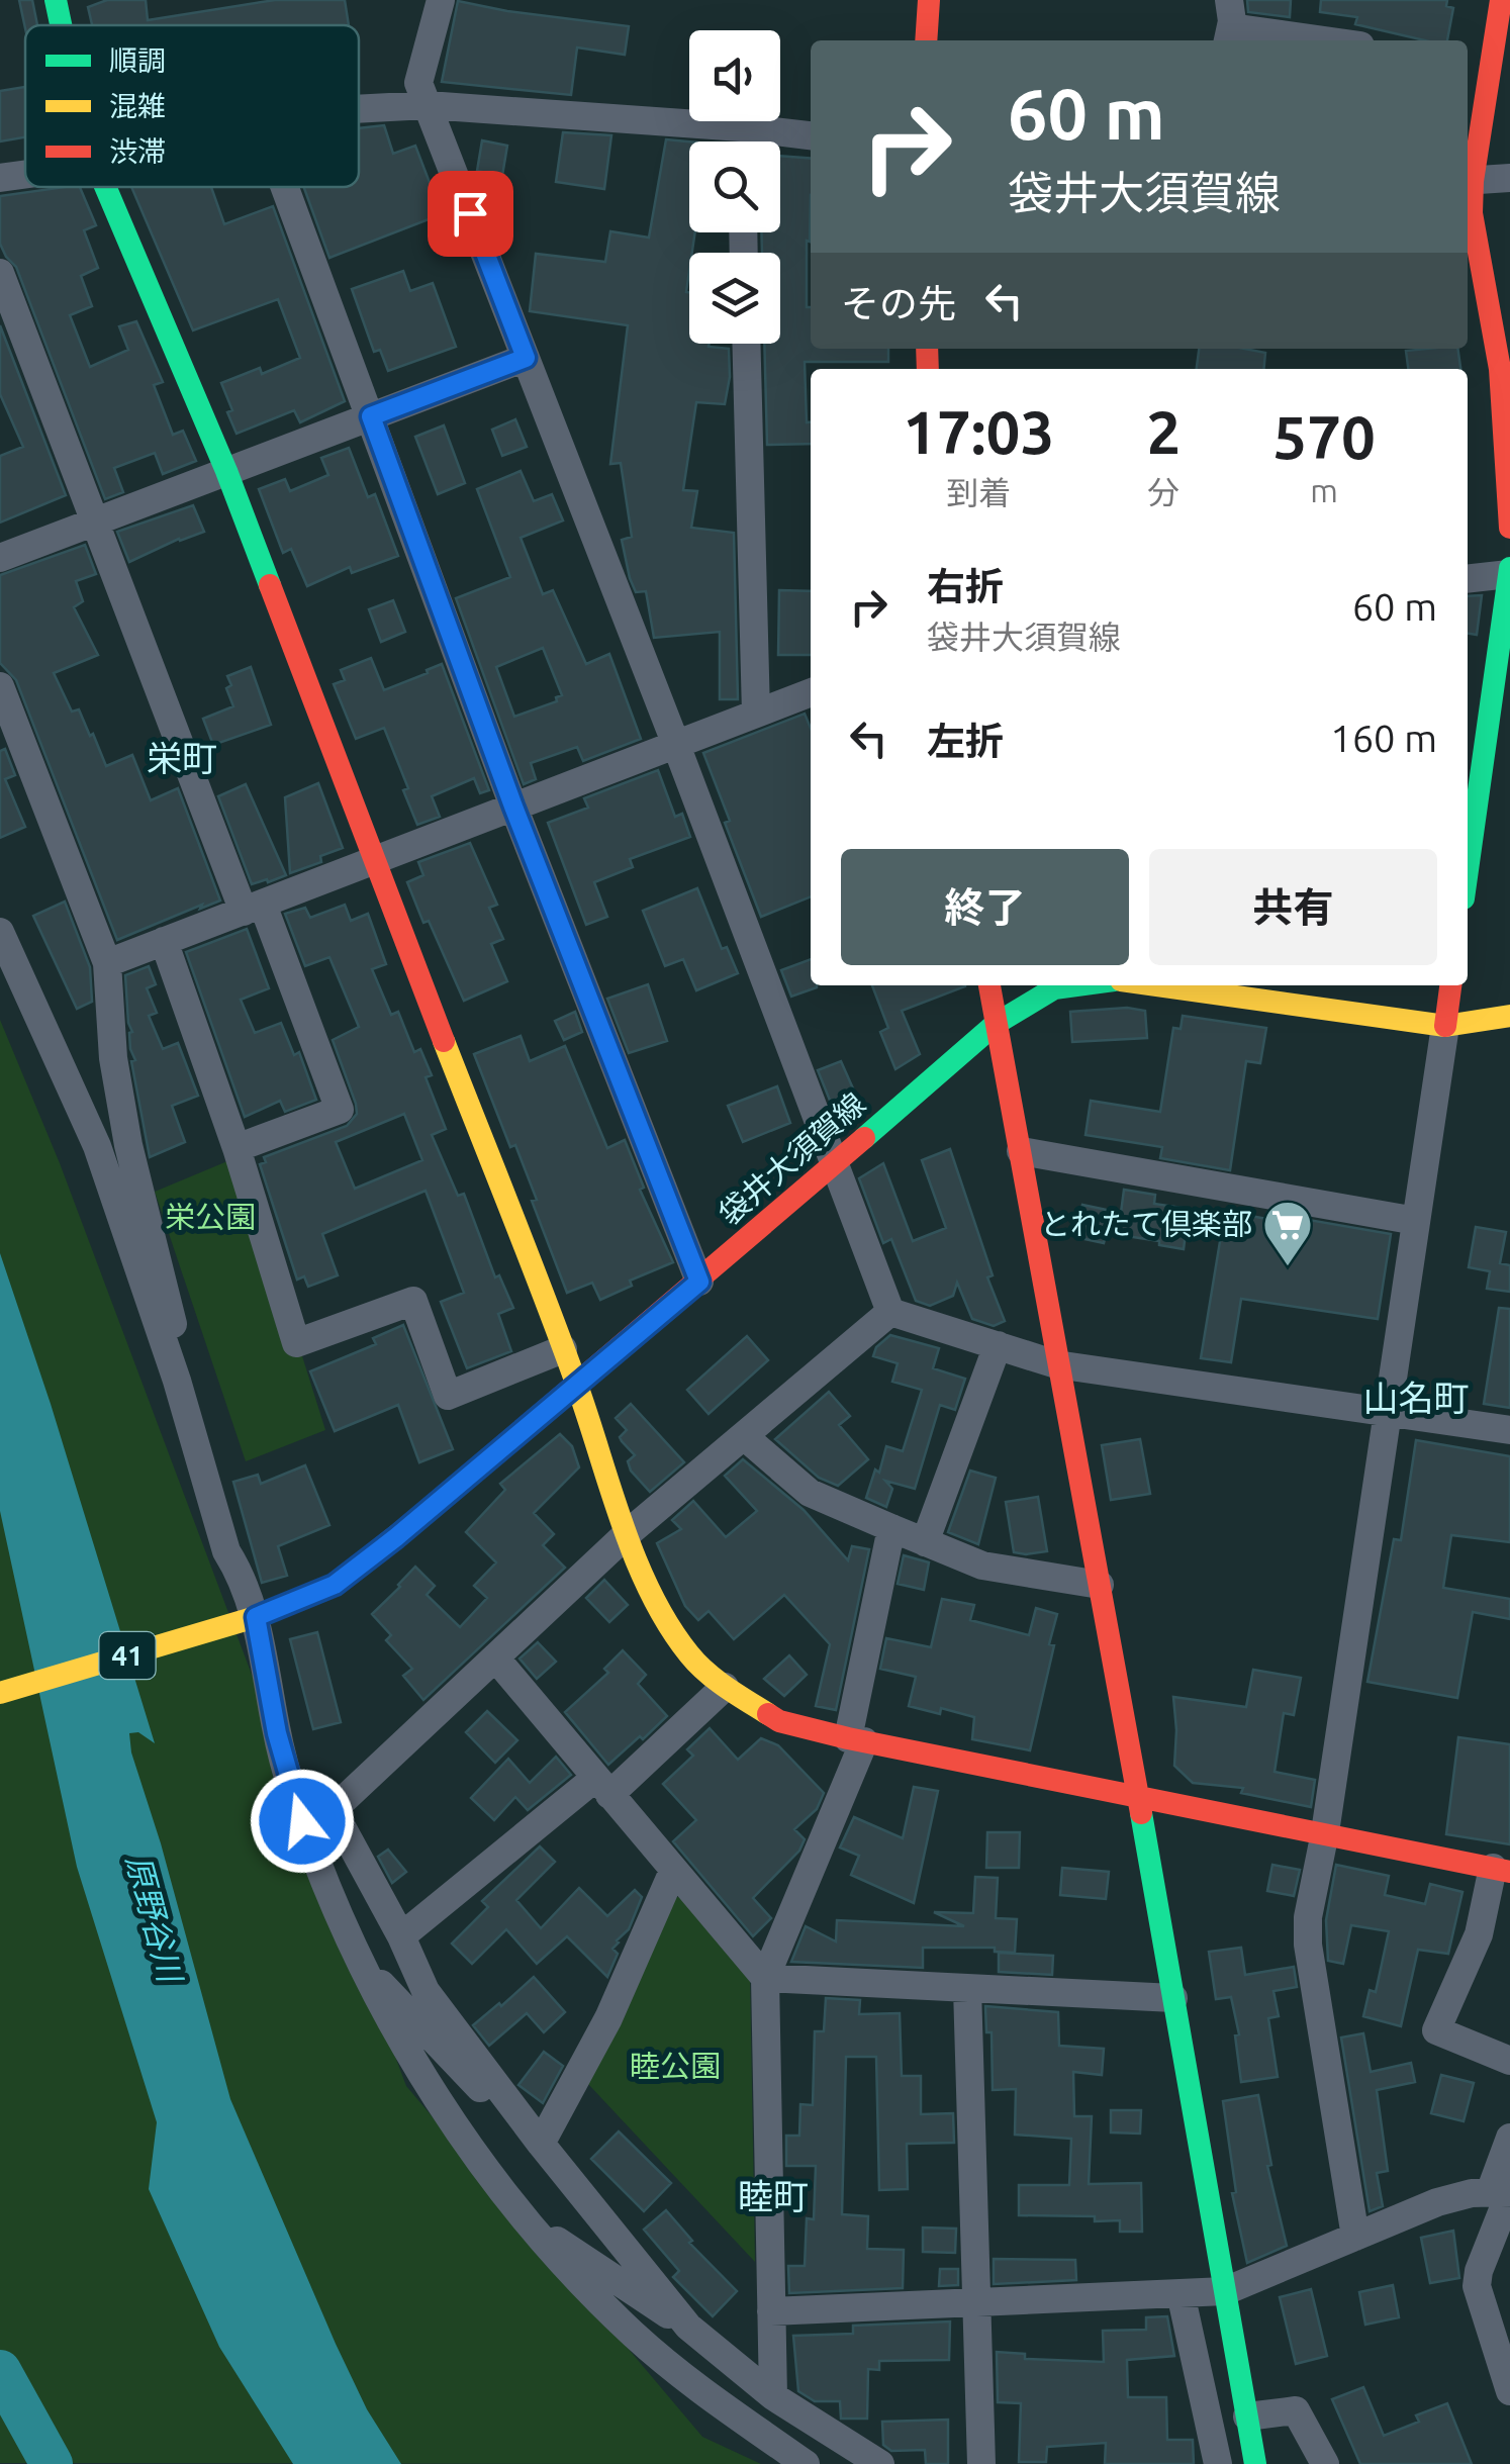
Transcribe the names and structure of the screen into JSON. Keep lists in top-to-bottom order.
{
  "streets": {
    "street": ["袋井大須賀線", "41"]
  },
  "districts": ["栄町", "山名町", "睦町"],
  "water": ["原野谷川"],
  "parks": ["栄公園", "睦公園"],
  "places": {
    "supermarket": ["とれたて倶楽部"]
  },
  "legend": ["順調", "混雑", "渋滞"],
  "page": {
    "turn": ["60 m", "袋井大須賀線"],
    "then": "その先",
    "eta": [
      "17:03",
      "到着",
      "2",
      "分",
      "570",
      "m"
    ],
    "list": [
      {
        "name": "右折",
        "note": "袋井大須賀線",
        "value": "60 m"
      },
      {
        "name": "左折",
        "value": "160 m"
      }
    ],
    "buttons": ["終了", "共有"]
  }
}
